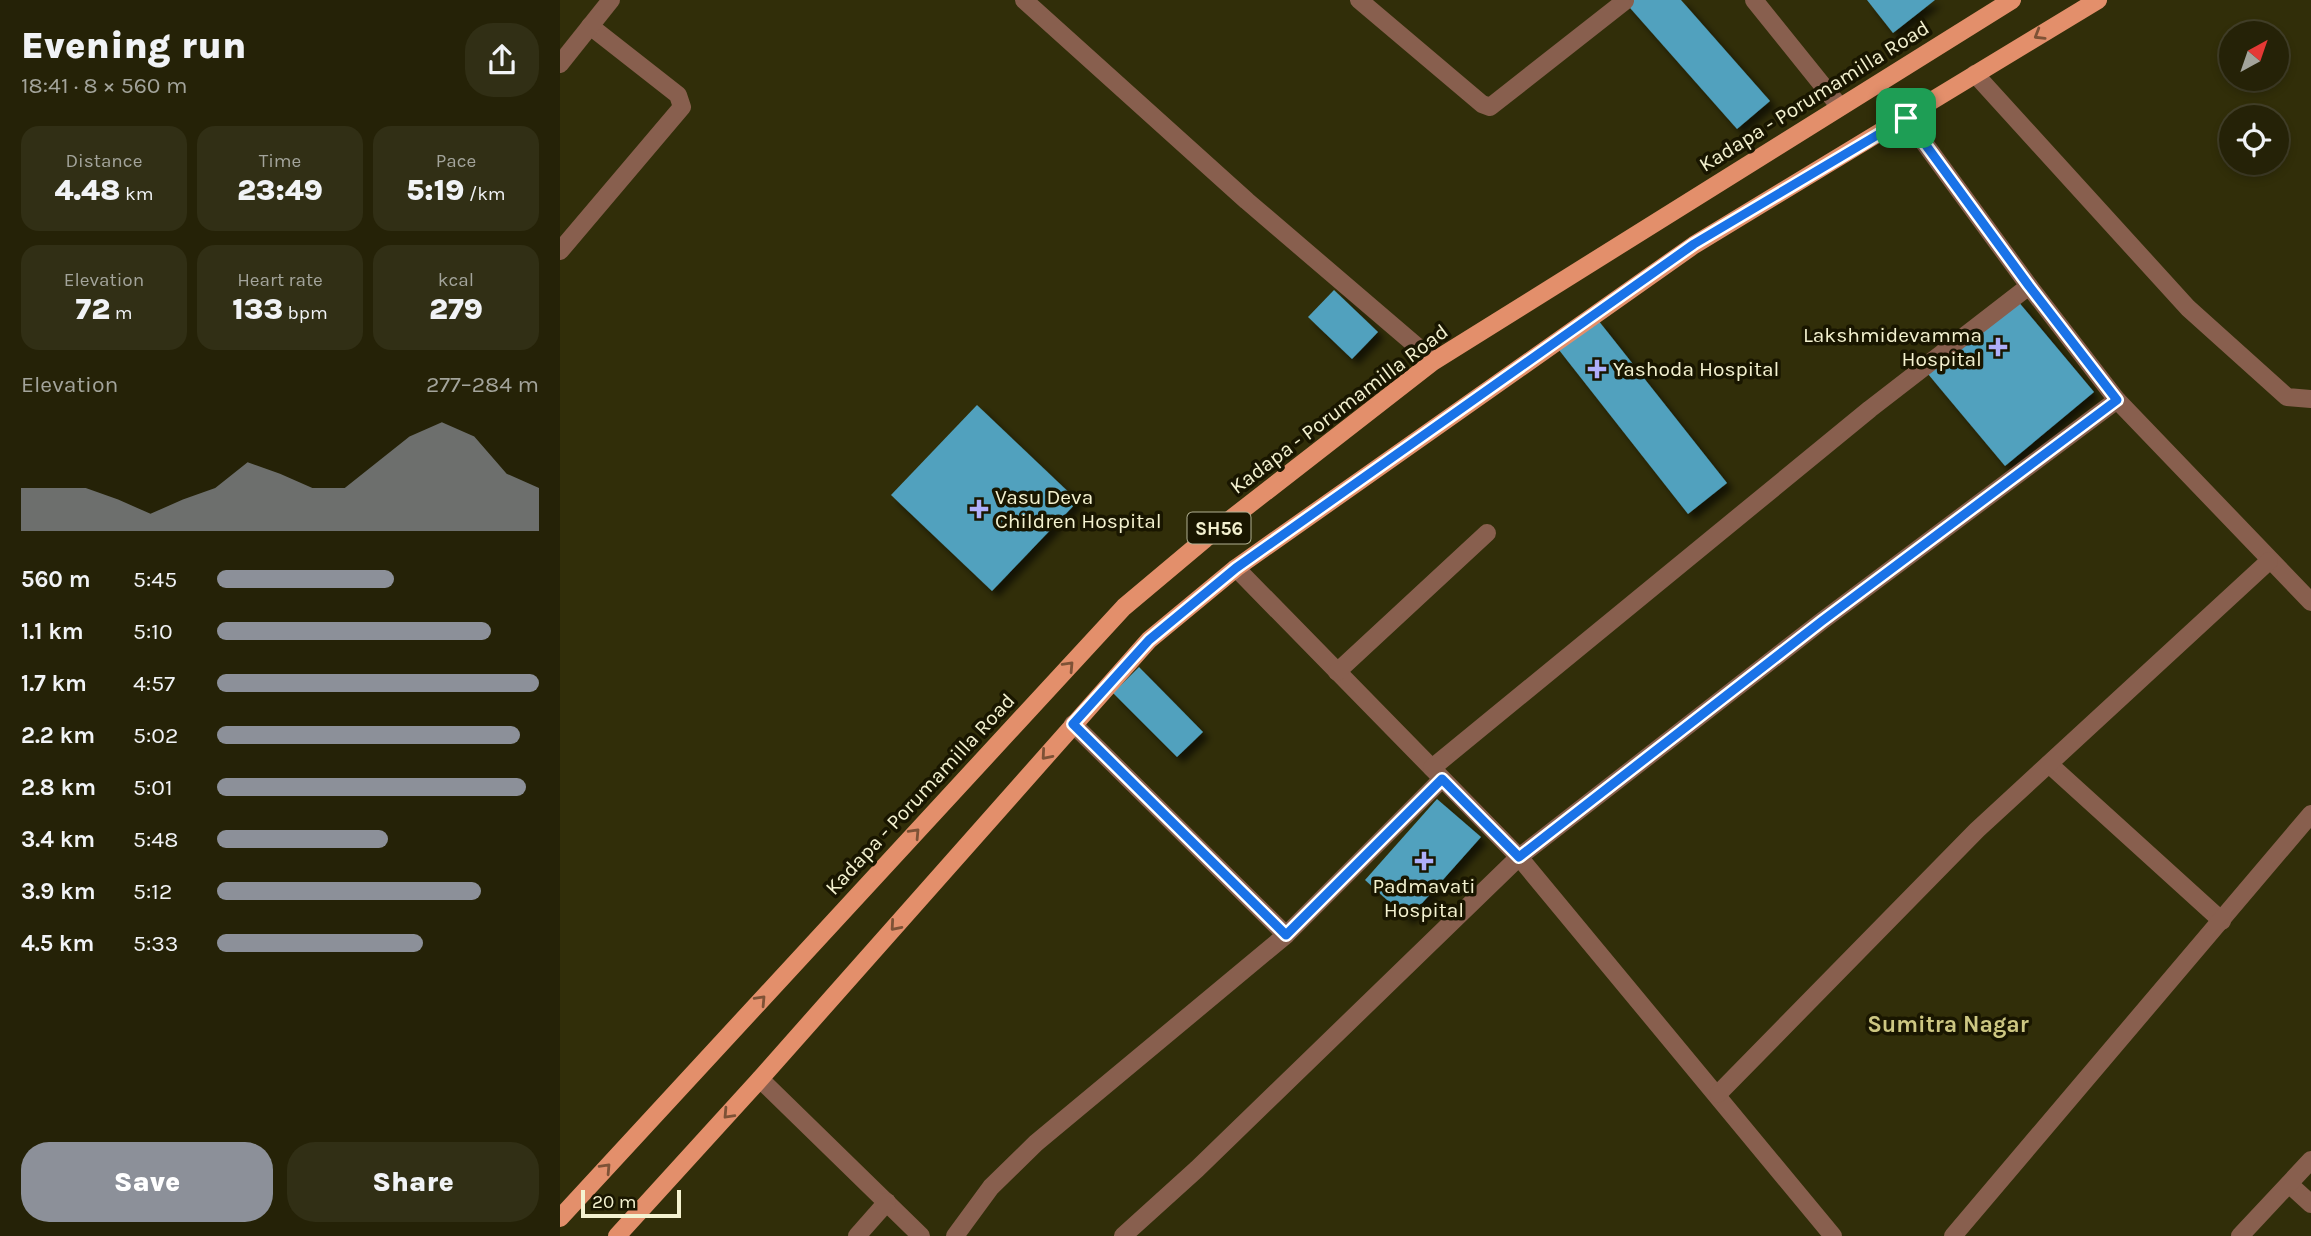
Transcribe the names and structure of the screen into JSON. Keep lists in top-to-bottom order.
{
  "streets": {
    "main road": ["Kadapa - Porumamilla Road", "SH56"]
  },
  "districts": ["Sumitra Nagar"],
  "places": {
    "health": [
      "Lakshmidevamma Hospital",
      "Yashoda Hospital",
      "Vasu Deva Children Hospital",
      "Padmavati Hospital"
    ]
  },
  "scale_bar": "20 m",
  "north": "top right",
  "page": {
    "heading": ["Evening run", "18:41 · 8 × 560 m"],
    "stats": [
      ["Distance", "4.48 km"],
      ["Time", "23:49"],
      ["Pace", "5:19 /km"],
      ["Elevation", "72 m"],
      ["Heart rate", "133 bpm"],
      ["kcal", "279"]
    ],
    "chart": ["Elevation", "277–284 m"],
    "list": [
      {
        "name": "560 m",
        "note": "5:45"
      },
      {
        "name": "1.1 km",
        "note": "5:10"
      },
      {
        "name": "1.7 km",
        "note": "4:57"
      },
      {
        "name": "2.2 km",
        "note": "5:02"
      },
      {
        "name": "2.8 km",
        "note": "5:01"
      },
      {
        "name": "3.4 km",
        "note": "5:48"
      },
      {
        "name": "3.9 km",
        "note": "5:12"
      },
      {
        "name": "4.5 km",
        "note": "5:33"
      }
    ],
    "buttons": ["Save", "Share"],
    "scale": "20 m"
  }
}
